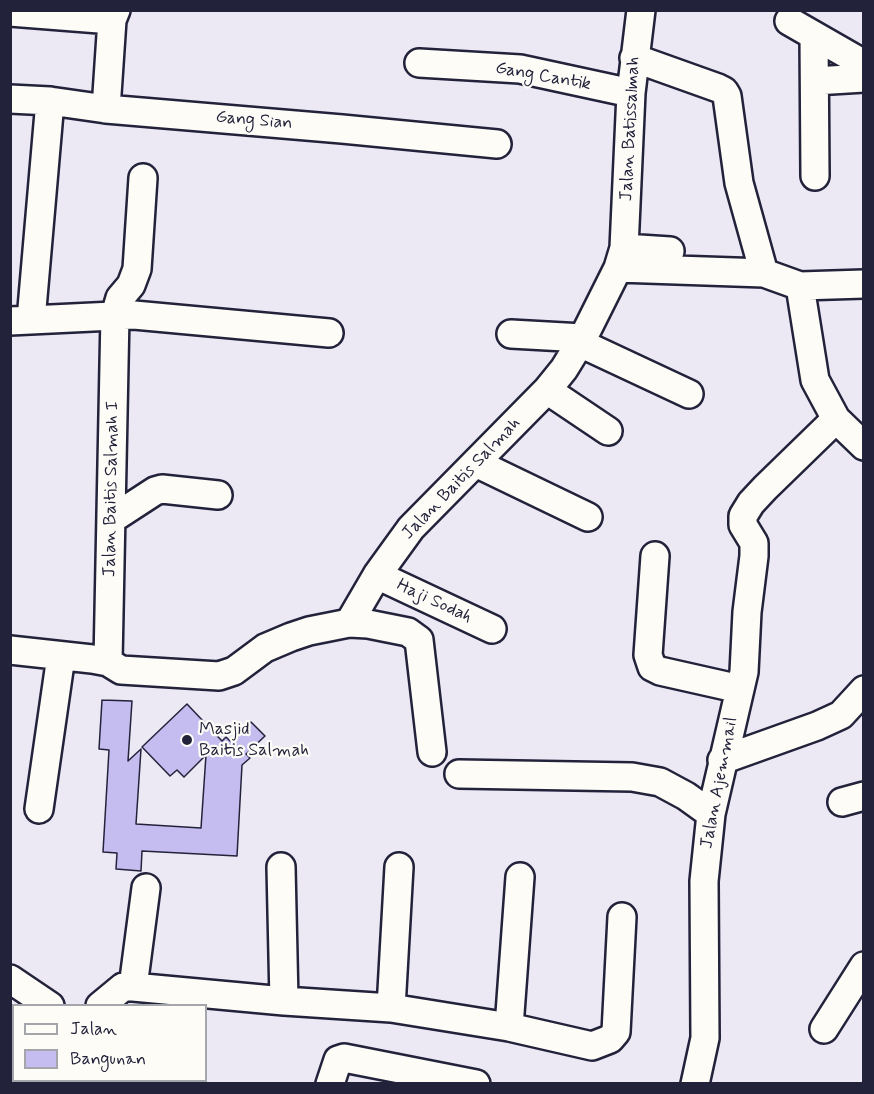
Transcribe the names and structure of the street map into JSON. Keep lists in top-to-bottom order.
{
  "streets": {
    "street": [
      "Gang Cantik",
      "Gang Sian",
      "Jalan Batissalmah",
      "Jalan Baitis Salmah",
      "Jalan Baitis Salmah I",
      "Haji Sodah",
      "Jalan Ajemmail"
    ]
  },
  "crossings": [
    ["Gang Cantik", "Jalan Batissalmah"],
    ["Jalan Batissalmah", "Jalan Baitis Salmah"],
    ["Jalan Baitis Salmah", "Haji Sodah"]
  ],
  "places": ["Masjid Baitis Salmah"],
  "legend": ["Jalan", "Bangunan"]
}
